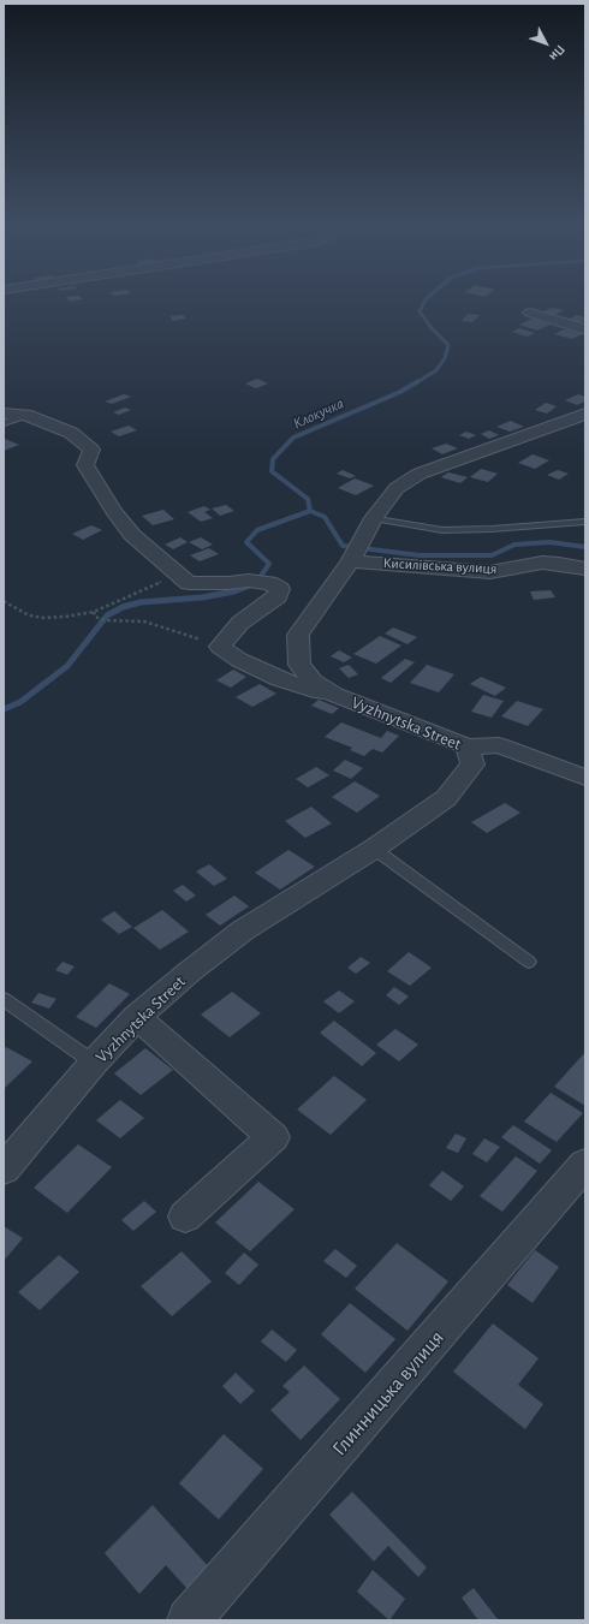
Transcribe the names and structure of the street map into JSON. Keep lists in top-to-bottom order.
{
  "streets": {
    "street": ["Кисилівська вулиця", "Vyzhnytska Street", "Глинницька вулиця"]
  },
  "crossings": [
    ["Кисилівська вулиця", "Vyzhnytska Street"]
  ],
  "water": ["Клокучка"],
  "north": "bottom right"
}
